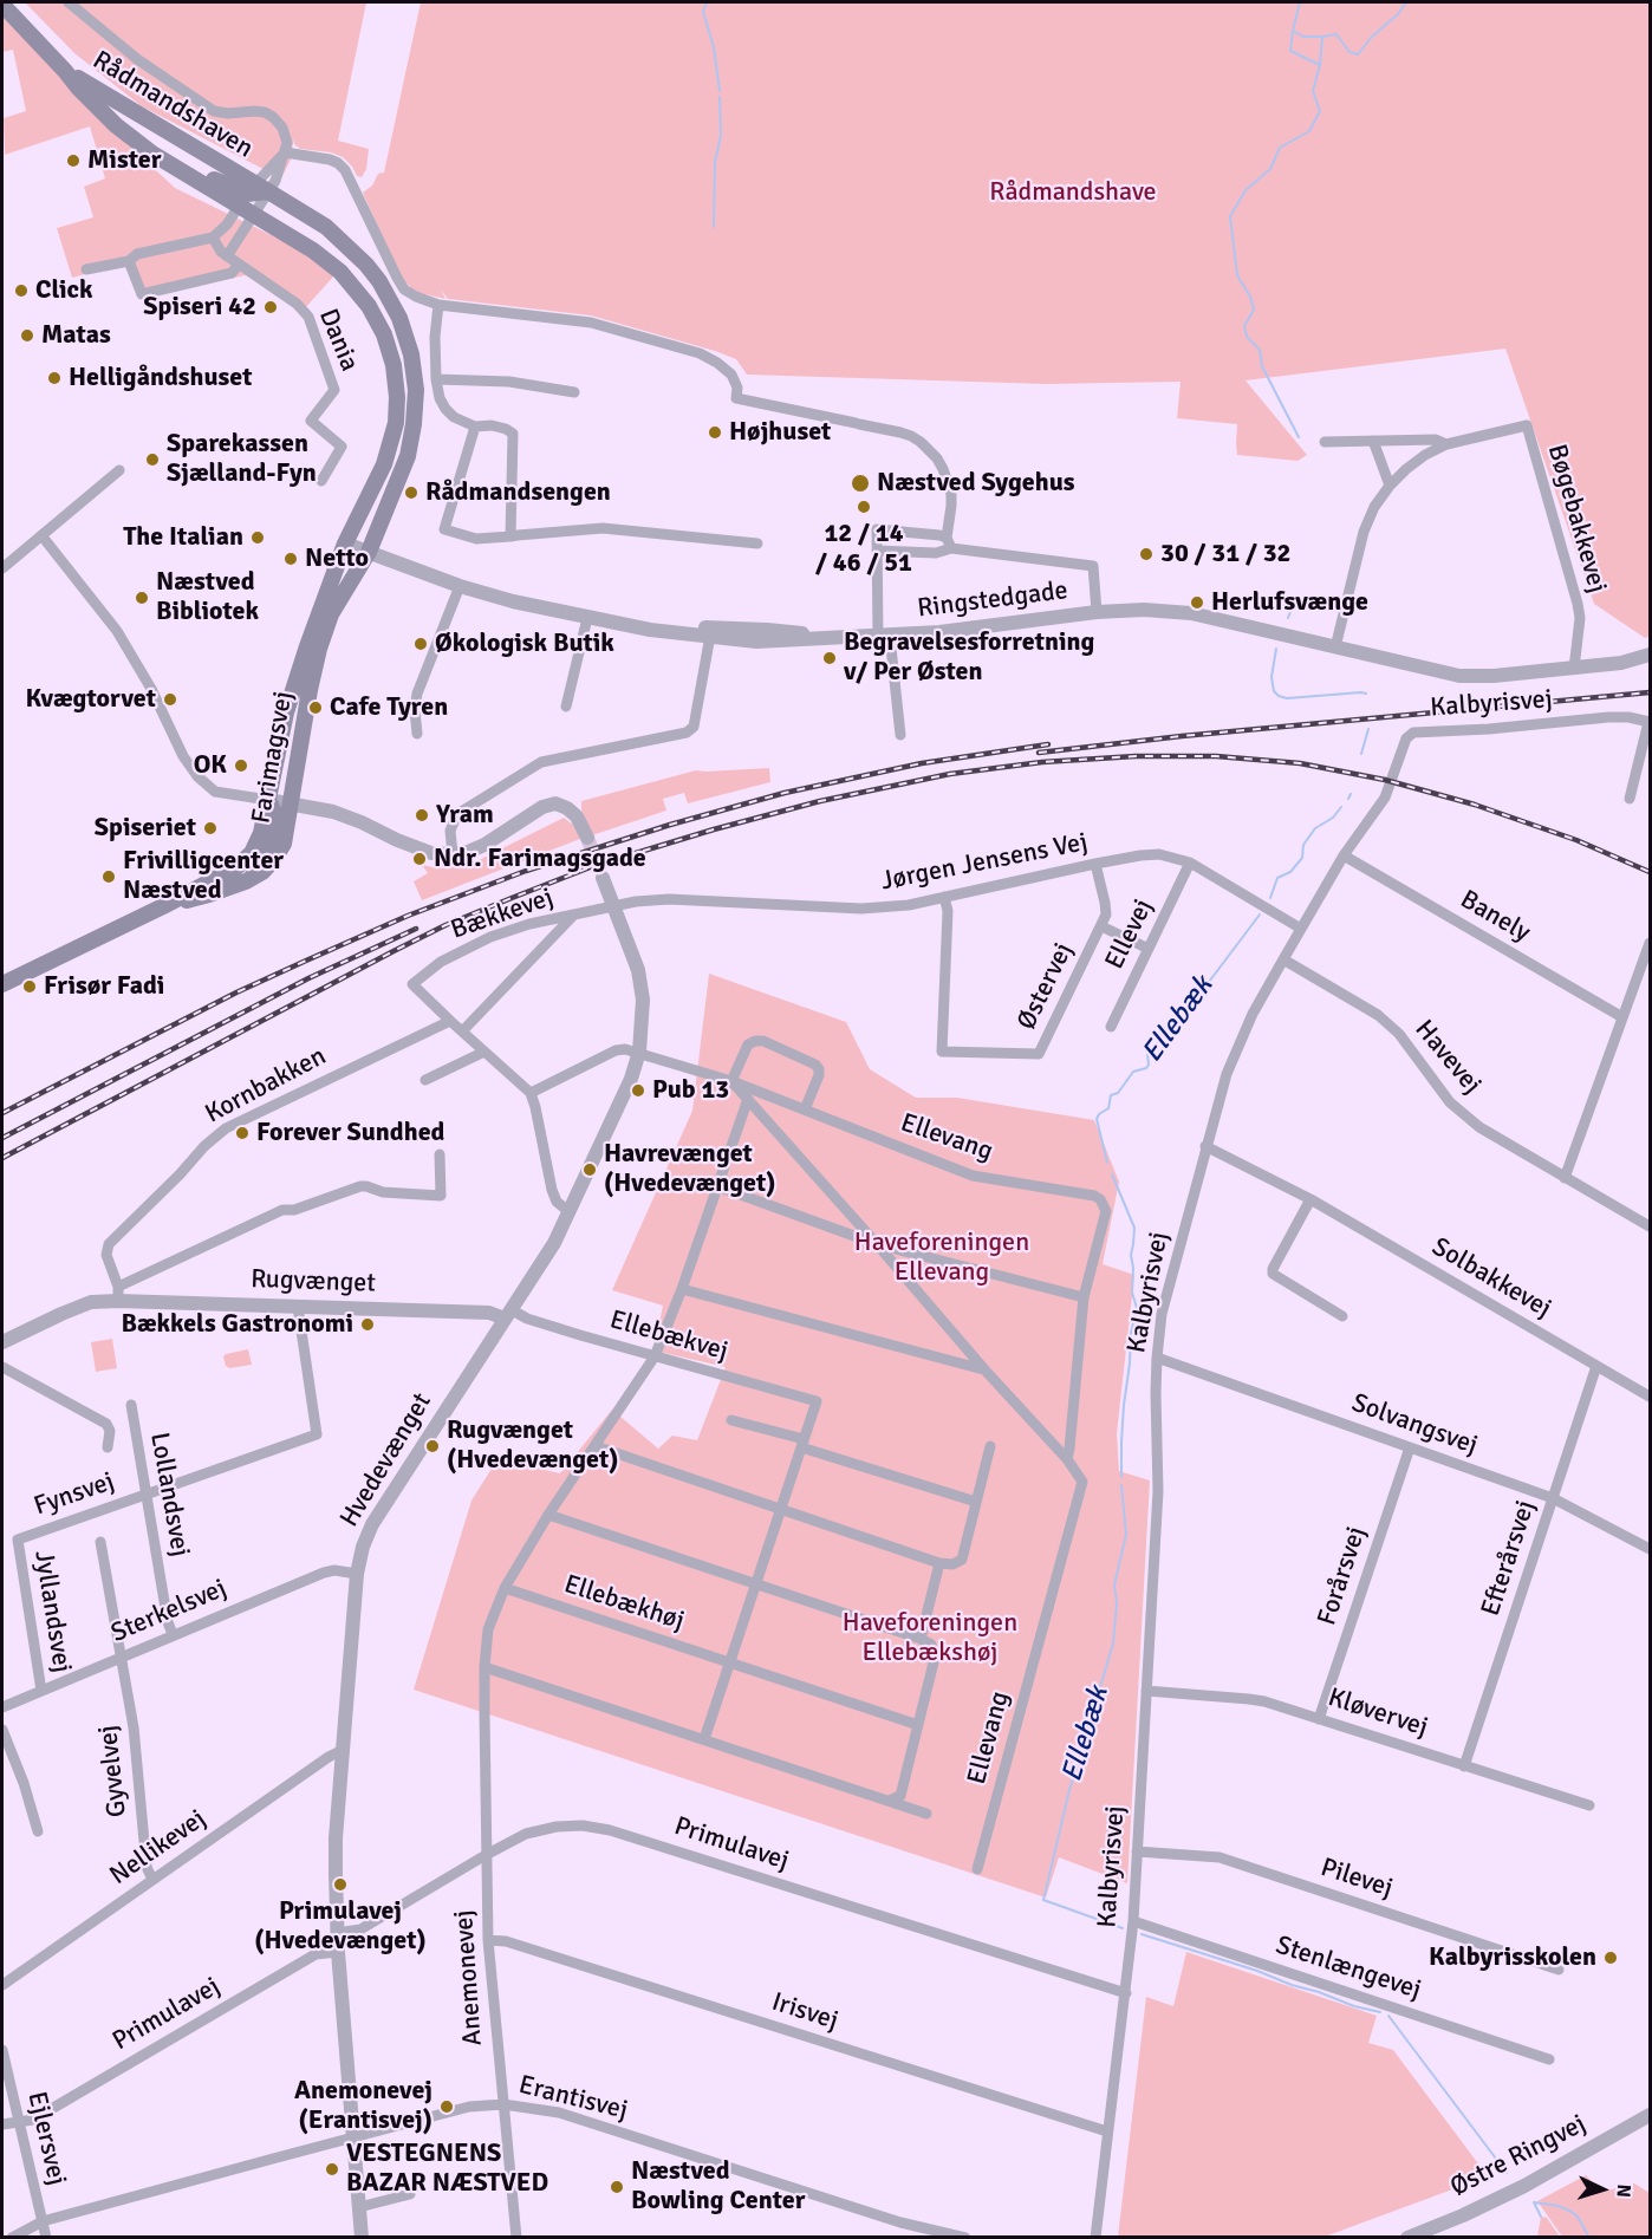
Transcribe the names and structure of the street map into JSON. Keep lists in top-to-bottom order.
{
  "streets": {
    "main road": ["Rådmandshaven", "Farimagsvej"],
    "street": [
      "Dania",
      "Bøgebakkevej",
      "Ringstedgade",
      "Kalbyrisvej",
      "Jørgen Jensens Vej",
      "Bækkevej",
      "Banely",
      "Ellevej",
      "Østervej",
      "Havevej",
      "Kornbakken",
      "Ellevang",
      "Solbakkevej",
      "Rugvænget",
      "Ellebækvej",
      "Solvangsvej",
      "Hvedevænget",
      "Fynsvej",
      "Lollandsvej",
      "Efterårsvej",
      "Forårsvej",
      "Ellebækhøj",
      "Jyllandsvej",
      "Sterkelsvej",
      "Kløvervej",
      "Gyvelvej",
      "Primulavej",
      "Nellikevej",
      "Pilevej",
      "Stenlængevej",
      "Anemonevej",
      "Irisvej",
      "Erantisvej",
      "Ejlersvej",
      "Østre Ringvej"
    ]
  },
  "crossings": [
    ["Rådmandshaven", "Ringstedgade"],
    ["Rådmandshaven", "Farimagsvej"],
    ["Bøgebakkevej", "Ringstedgade"],
    ["Ringstedgade", "Farimagsvej"],
    ["Kalbyrisvej", "Jørgen Jensens Vej"],
    ["Kalbyrisvej", "Banely"],
    ["Kalbyrisvej", "Havevej"],
    ["Kalbyrisvej", "Solbakkevej"],
    ["Kalbyrisvej", "Solvangsvej"],
    ["Kalbyrisvej", "Kløvervej"],
    ["Kalbyrisvej", "Primulavej"],
    ["Kalbyrisvej", "Pilevej"],
    ["Kalbyrisvej", "Stenlængevej"],
    ["Kalbyrisvej", "Irisvej"],
    ["Jørgen Jensens Vej", "Bækkevej"],
    ["Jørgen Jensens Vej", "Ellevej"],
    ["Jørgen Jensens Vej", "Østervej"],
    ["Jørgen Jensens Vej", "Hvedevænget"],
    ["Bækkevej", "Kornbakken"],
    ["Bækkevej", "Hvedevænget"],
    ["Kornbakken", "Rugvænget"],
    ["Ellevang", "Hvedevænget"],
    ["Solbakkevej", "Efterårsvej"],
    ["Rugvænget", "Ellebækvej"],
    ["Rugvænget", "Hvedevænget"],
    ["Rugvænget", "Fynsvej"],
    ["Ellebækvej", "Hvedevænget"],
    ["Solvangsvej", "Efterårsvej"],
    ["Solvangsvej", "Forårsvej"],
    ["Hvedevænget", "Sterkelsvej"],
    ["Hvedevænget", "Primulavej"],
    ["Hvedevænget", "Nellikevej"],
    ["Hvedevænget", "Erantisvej"],
    ["Fynsvej", "Lollandsvej"],
    ["Fynsvej", "Jyllandsvej"],
    ["Lollandsvej", "Sterkelsvej"],
    ["Efterårsvej", "Kløvervej"],
    ["Forårsvej", "Kløvervej"],
    ["Jyllandsvej", "Sterkelsvej"],
    ["Sterkelsvej", "Gyvelvej"],
    ["Gyvelvej", "Nellikevej"],
    ["Primulavej", "Anemonevej"],
    ["Primulavej", "Ejlersvej"],
    ["Anemonevej", "Irisvej"],
    ["Anemonevej", "Erantisvej"],
    ["Erantisvej", "Ejlersvej"]
  ],
  "water": ["Ellebæk"],
  "parks": ["Rådmandshave", "Haveforeningen Ellevang", "Haveforeningen Ellebækshøj"],
  "places": [
    "Mister",
    "Click",
    "Spiseri 42",
    "Matas",
    "Helligåndshuset",
    "Højhuset",
    "Sparekassen Sjælland-Fyn",
    "Næstved Sygehus",
    "Rådmandsengen",
    "12 / 14 / 46 / 51",
    "The Italian",
    "30 / 31 / 32",
    "Netto",
    "Næstved Bibliotek",
    "Herlufsvænge",
    "Økologisk Butik",
    "Begravelsesforretning v/ Per Østen",
    "Kvægtorvet",
    "Cafe Tyren",
    "OK",
    "Yram",
    "Spiseriet",
    "Ndr. Farimagsgade",
    "Frivilligcenter Næstved",
    "Frisør Fadi",
    "Pub 13",
    "Forever Sundhed",
    "Havrevænget (Hvedevænget)",
    "Bækkels Gastronomi",
    "Rugvænget (Hvedevænget)",
    "Primulavej (Hvedevænget)",
    "Kalbyrisskolen",
    "Anemonevej (Erantisvej)",
    "VESTEGNENS BAZAR NÆSTVED",
    "Næstved Bowling Center"
  ],
  "north": "right"
}
